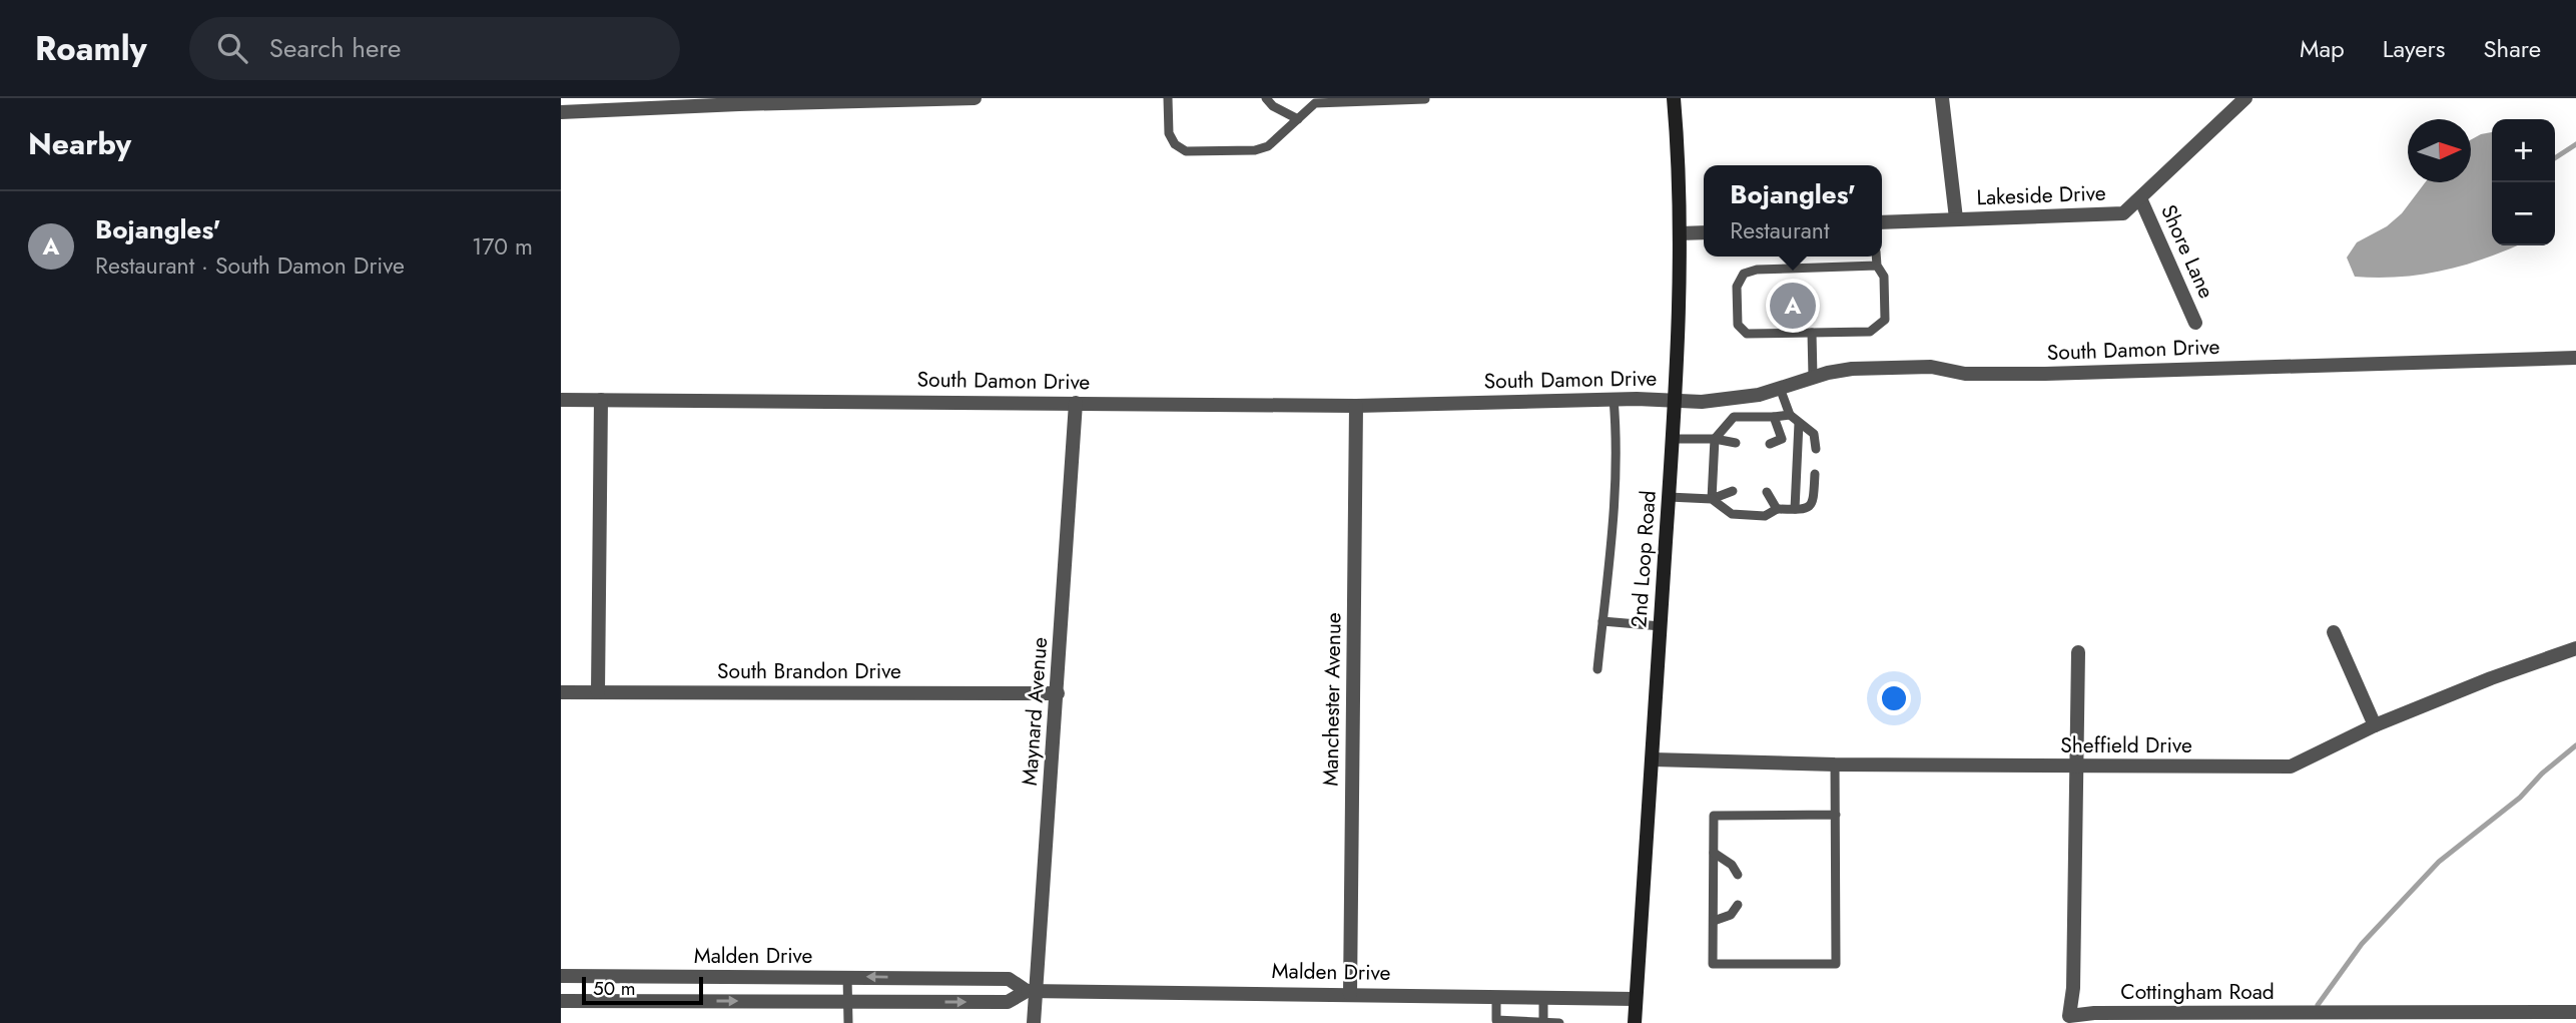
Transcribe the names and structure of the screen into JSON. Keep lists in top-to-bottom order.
{
  "streets": {
    "main road": ["2nd Loop Road"],
    "street": [
      "Lakeside Drive",
      "Shore Lane",
      "South Damon Drive",
      "South Brandon Drive",
      "Manchester Avenue",
      "Maynard Avenue",
      "Sheffield Drive",
      "Malden Drive",
      "Cottingham Road"
    ]
  },
  "crossings": [
    ["Lakeside Drive", "Shore Lane"],
    ["South Damon Drive", "2nd Loop Road"],
    ["South Damon Drive", "Manchester Avenue"],
    ["South Damon Drive", "Maynard Avenue"],
    ["2nd Loop Road", "Sheffield Drive"],
    ["2nd Loop Road", "Malden Drive"],
    ["South Brandon Drive", "Maynard Avenue"],
    ["Manchester Avenue", "Malden Drive"],
    ["Maynard Avenue", "Malden Drive"],
    ["Sheffield Drive", "Cottingham Road"]
  ],
  "scale_bar": "50 m",
  "north": "right",
  "page": {
    "header": "Roamly",
    "search": "Search here",
    "nav": ["Map", "Layers", "Share"],
    "heading": "Nearby",
    "map_buttons": ["+", "−"],
    "popup": ["Bojangles'", "Restaurant"],
    "list": [
      {
        "mark": "A",
        "name": "Bojangles'",
        "note": "Restaurant · South Damon Drive",
        "value": "170 m"
      }
    ],
    "pins": "A",
    "scale": "50 m"
  }
}
